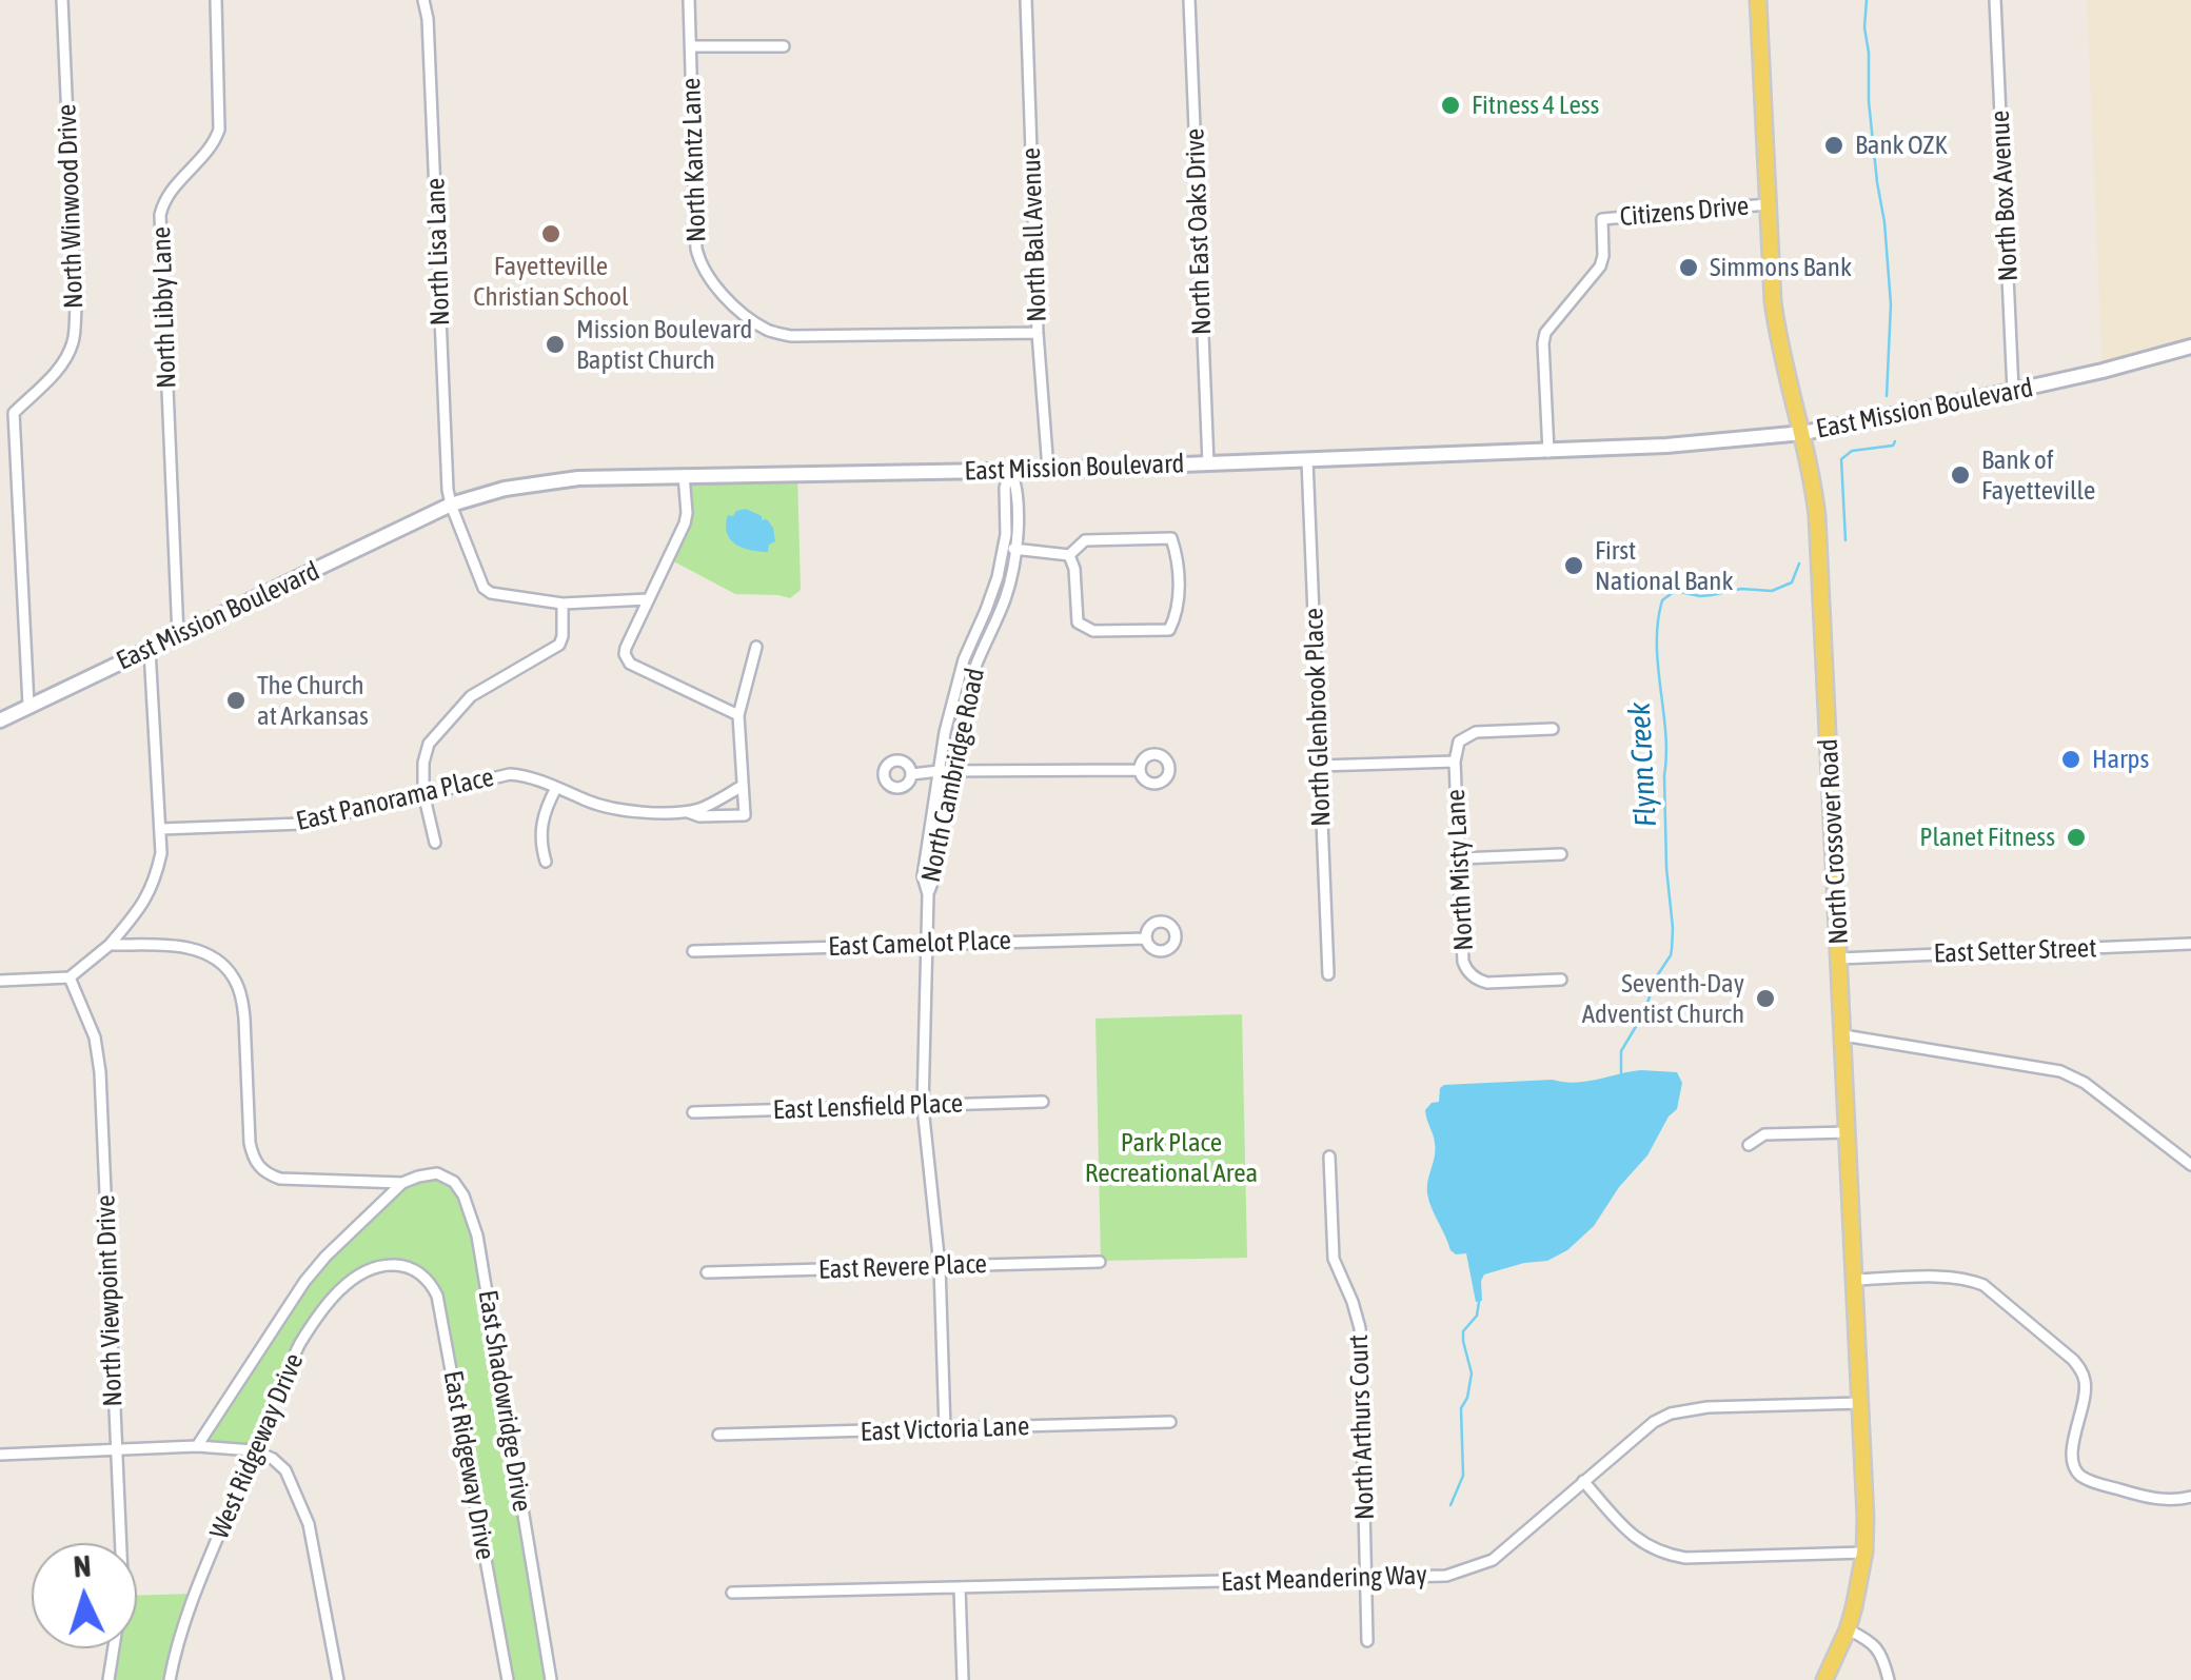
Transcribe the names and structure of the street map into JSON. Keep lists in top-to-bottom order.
{
  "streets": {
    "main road": ["East Mission Boulevard", "North Crossover Road"],
    "street": [
      "North Kantz Lane",
      "North Box Avenue",
      "North Winwood Drive",
      "Citizens Drive",
      "North East Oaks Drive",
      "North Ball Avenue",
      "North Lisa Lane",
      "North Libby Lane",
      "North Glenbrook Place",
      "North Cambridge Road",
      "East Panorama Place",
      "North Misty Lane",
      "East Camelot Place",
      "East Setter Street",
      "East Lensfield Place",
      "East Revere Place",
      "North Viewpoint Drive",
      "East Shadowridge Drive",
      "North Arthurs Court",
      "East Victoria Lane",
      "West Ridgeway Drive",
      "East Ridgeway Drive",
      "East Meandering Way"
    ]
  },
  "crossings": [
    ["North Kantz Lane", "North Ball Avenue"],
    ["North Box Avenue", "East Mission Boulevard"],
    ["Citizens Drive", "East Mission Boulevard"],
    ["Citizens Drive", "North Crossover Road"],
    ["North East Oaks Drive", "East Mission Boulevard"],
    ["North Ball Avenue", "East Mission Boulevard"],
    ["North Lisa Lane", "East Mission Boulevard"],
    ["North Libby Lane", "East Mission Boulevard"],
    ["East Mission Boulevard", "North Glenbrook Place"],
    ["East Mission Boulevard", "North Cambridge Road"],
    ["East Mission Boulevard", "North Crossover Road"],
    ["North Cambridge Road", "East Camelot Place"],
    ["North Cambridge Road", "East Lensfield Place"],
    ["North Cambridge Road", "East Revere Place"],
    ["North Cambridge Road", "East Victoria Lane"],
    ["North Crossover Road", "East Setter Street"],
    ["North Crossover Road", "East Meandering Way"],
    ["North Arthurs Court", "East Meandering Way"],
    ["West Ridgeway Drive", "East Ridgeway Drive"]
  ],
  "water": ["Flynn Creek"],
  "parks": ["Park Place Recreational Area"],
  "places": [
    "Fitness 4 Less",
    "Bank OZK",
    "Fayetteville Christian School",
    "Simmons Bank",
    "Mission Boulevard Baptist Church",
    "Bank of Fayetteville",
    "First National Bank",
    "The Church at Arkansas",
    "Harps",
    "Planet Fitness",
    "Seventh-Day Adventist Church"
  ],
  "north": "top"
}
